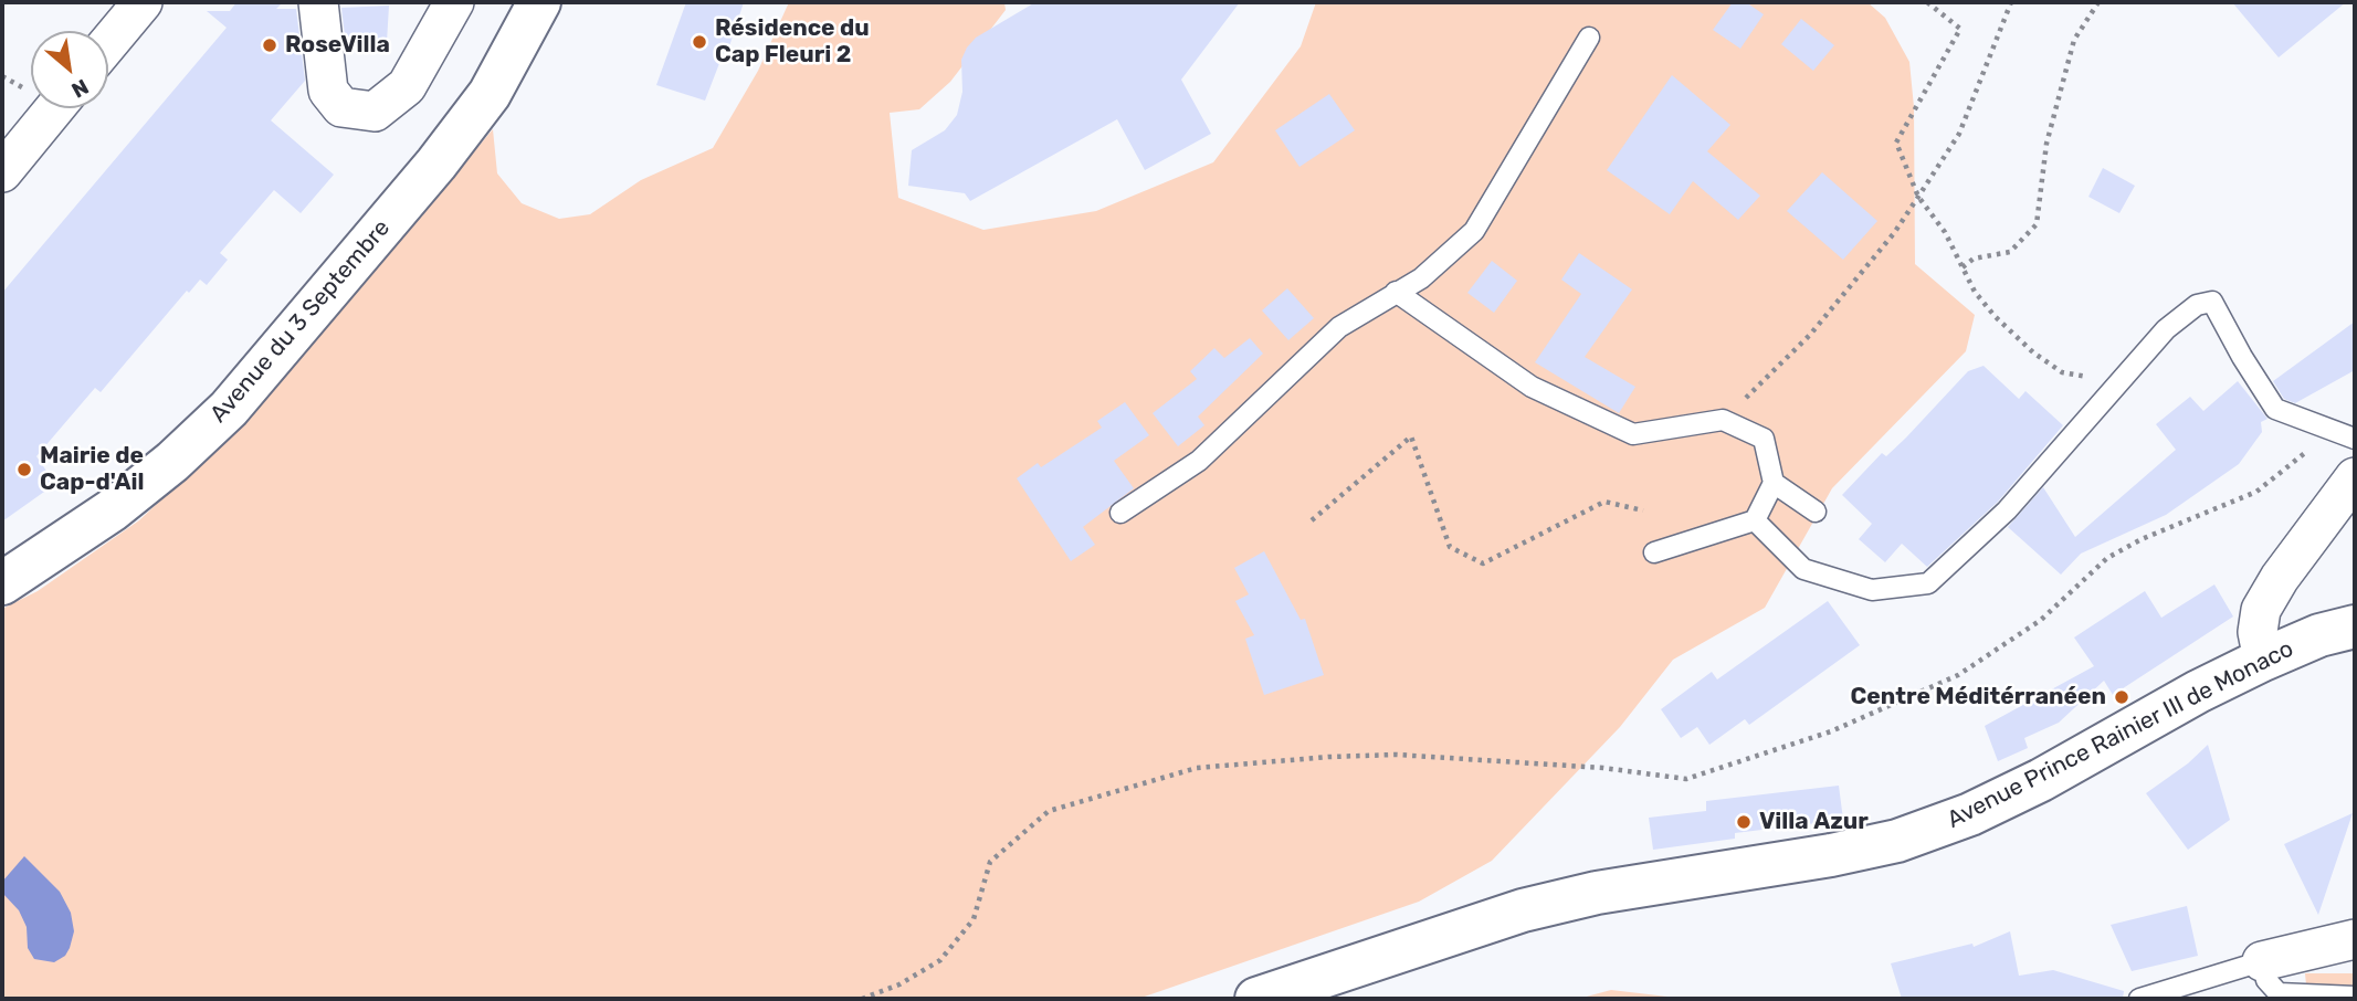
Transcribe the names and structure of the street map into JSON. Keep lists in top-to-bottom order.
{
  "streets": {
    "main road": ["Avenue du 3 Septembre", "Avenue Prince Rainier III de Monaco"]
  },
  "places": [
    "Résidence du Cap Fleuri 2",
    "RoseVilla",
    "Mairie de Cap-d'Ail",
    "Centre Méditérranéen",
    "Villa Azur"
  ],
  "north": "bottom right"
}
